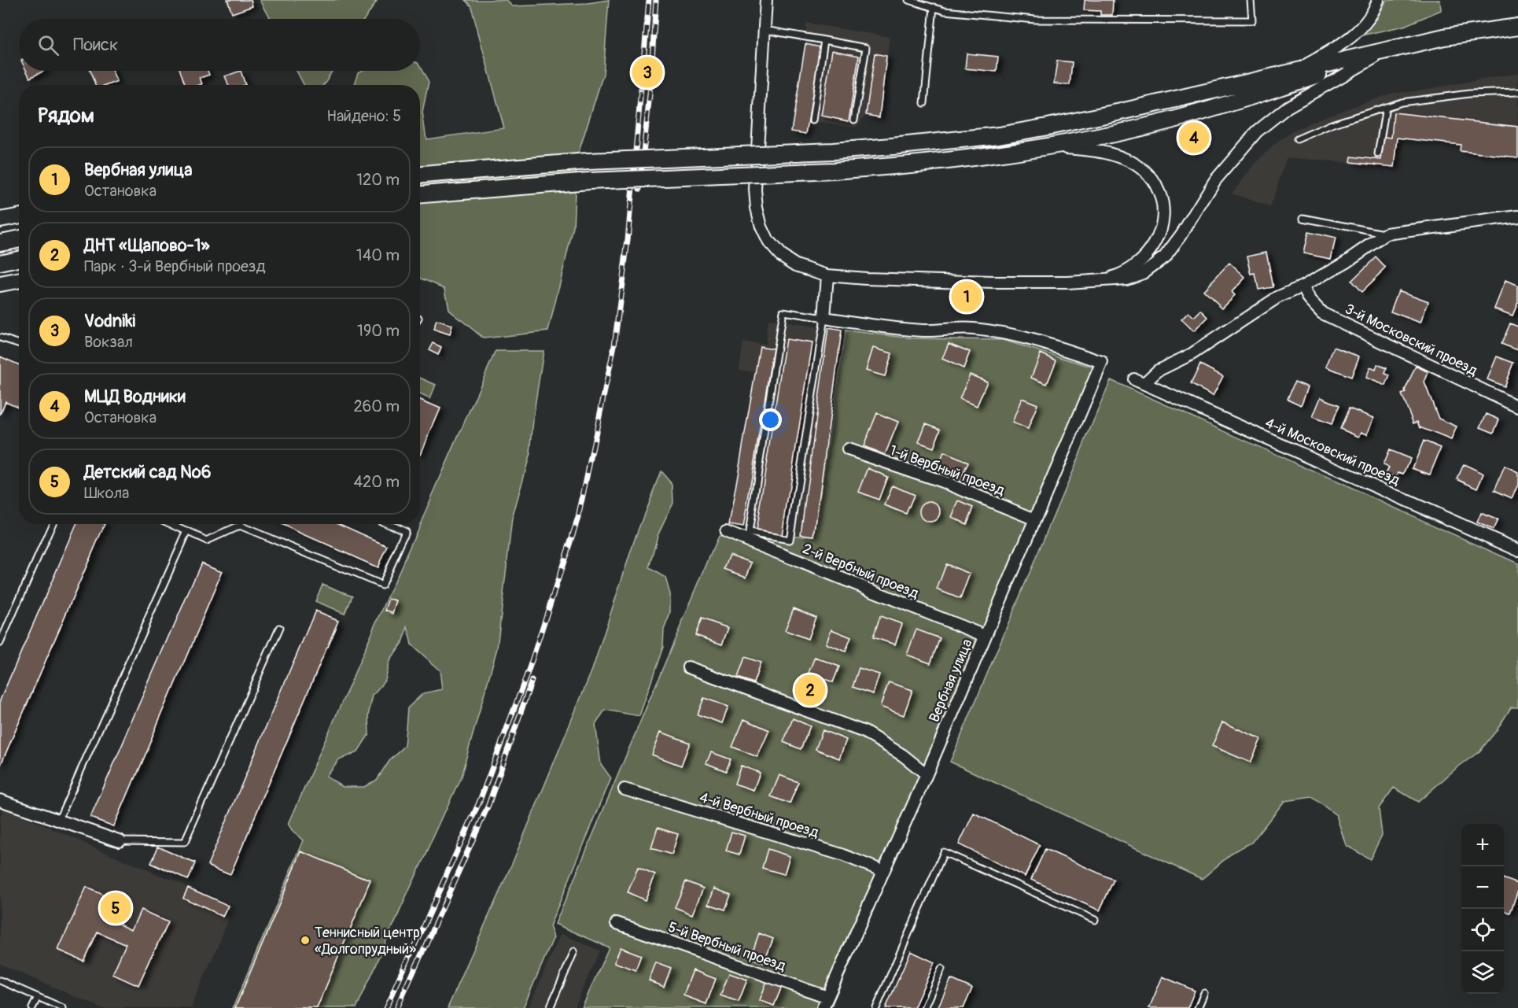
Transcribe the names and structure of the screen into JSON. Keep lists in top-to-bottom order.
{
  "streets": {
    "street": [
      "3-й Московский проезд",
      "4-й Московский проезд",
      "1-й Вербный проезд",
      "2-й Вербный проезд",
      "Вербная улица",
      "4-й Вербный проезд",
      "5-й Вербный проезд"
    ]
  },
  "crossings": [
    ["3-й Московский проезд", "4-й Московский проезд"],
    ["1-й Вербный проезд", "Вербная улица"],
    ["2-й Вербный проезд", "Вербная улица"],
    ["Вербная улица", "4-й Вербный проезд"],
    ["Вербная улица", "5-й Вербный проезд"]
  ],
  "places": ["Теннисный центр «Долгопрудный»"],
  "page": {
    "search": "Поиск",
    "pins": [
      "3",
      "4",
      "1",
      "2",
      "5"
    ],
    "heading": ["Рядом", "Найдено: 5"],
    "list": [
      {
        "mark": "1",
        "name": "Вербная улица",
        "note": "Остановка",
        "value": "120 m"
      },
      {
        "mark": "2",
        "name": "ДНТ «Щапово-1»",
        "note": "Парк · 3-й Вербный проезд",
        "value": "140 m"
      },
      {
        "mark": "3",
        "name": "Vodniki",
        "note": "Вокзал",
        "value": "190 m"
      },
      {
        "mark": "4",
        "name": "МЦД Водники",
        "note": "Остановка",
        "value": "260 m"
      },
      {
        "mark": "5",
        "name": "Детский сад №6",
        "note": "Школа",
        "value": "420 m"
      }
    ],
    "map_buttons": ["+", "−"]
  }
}
